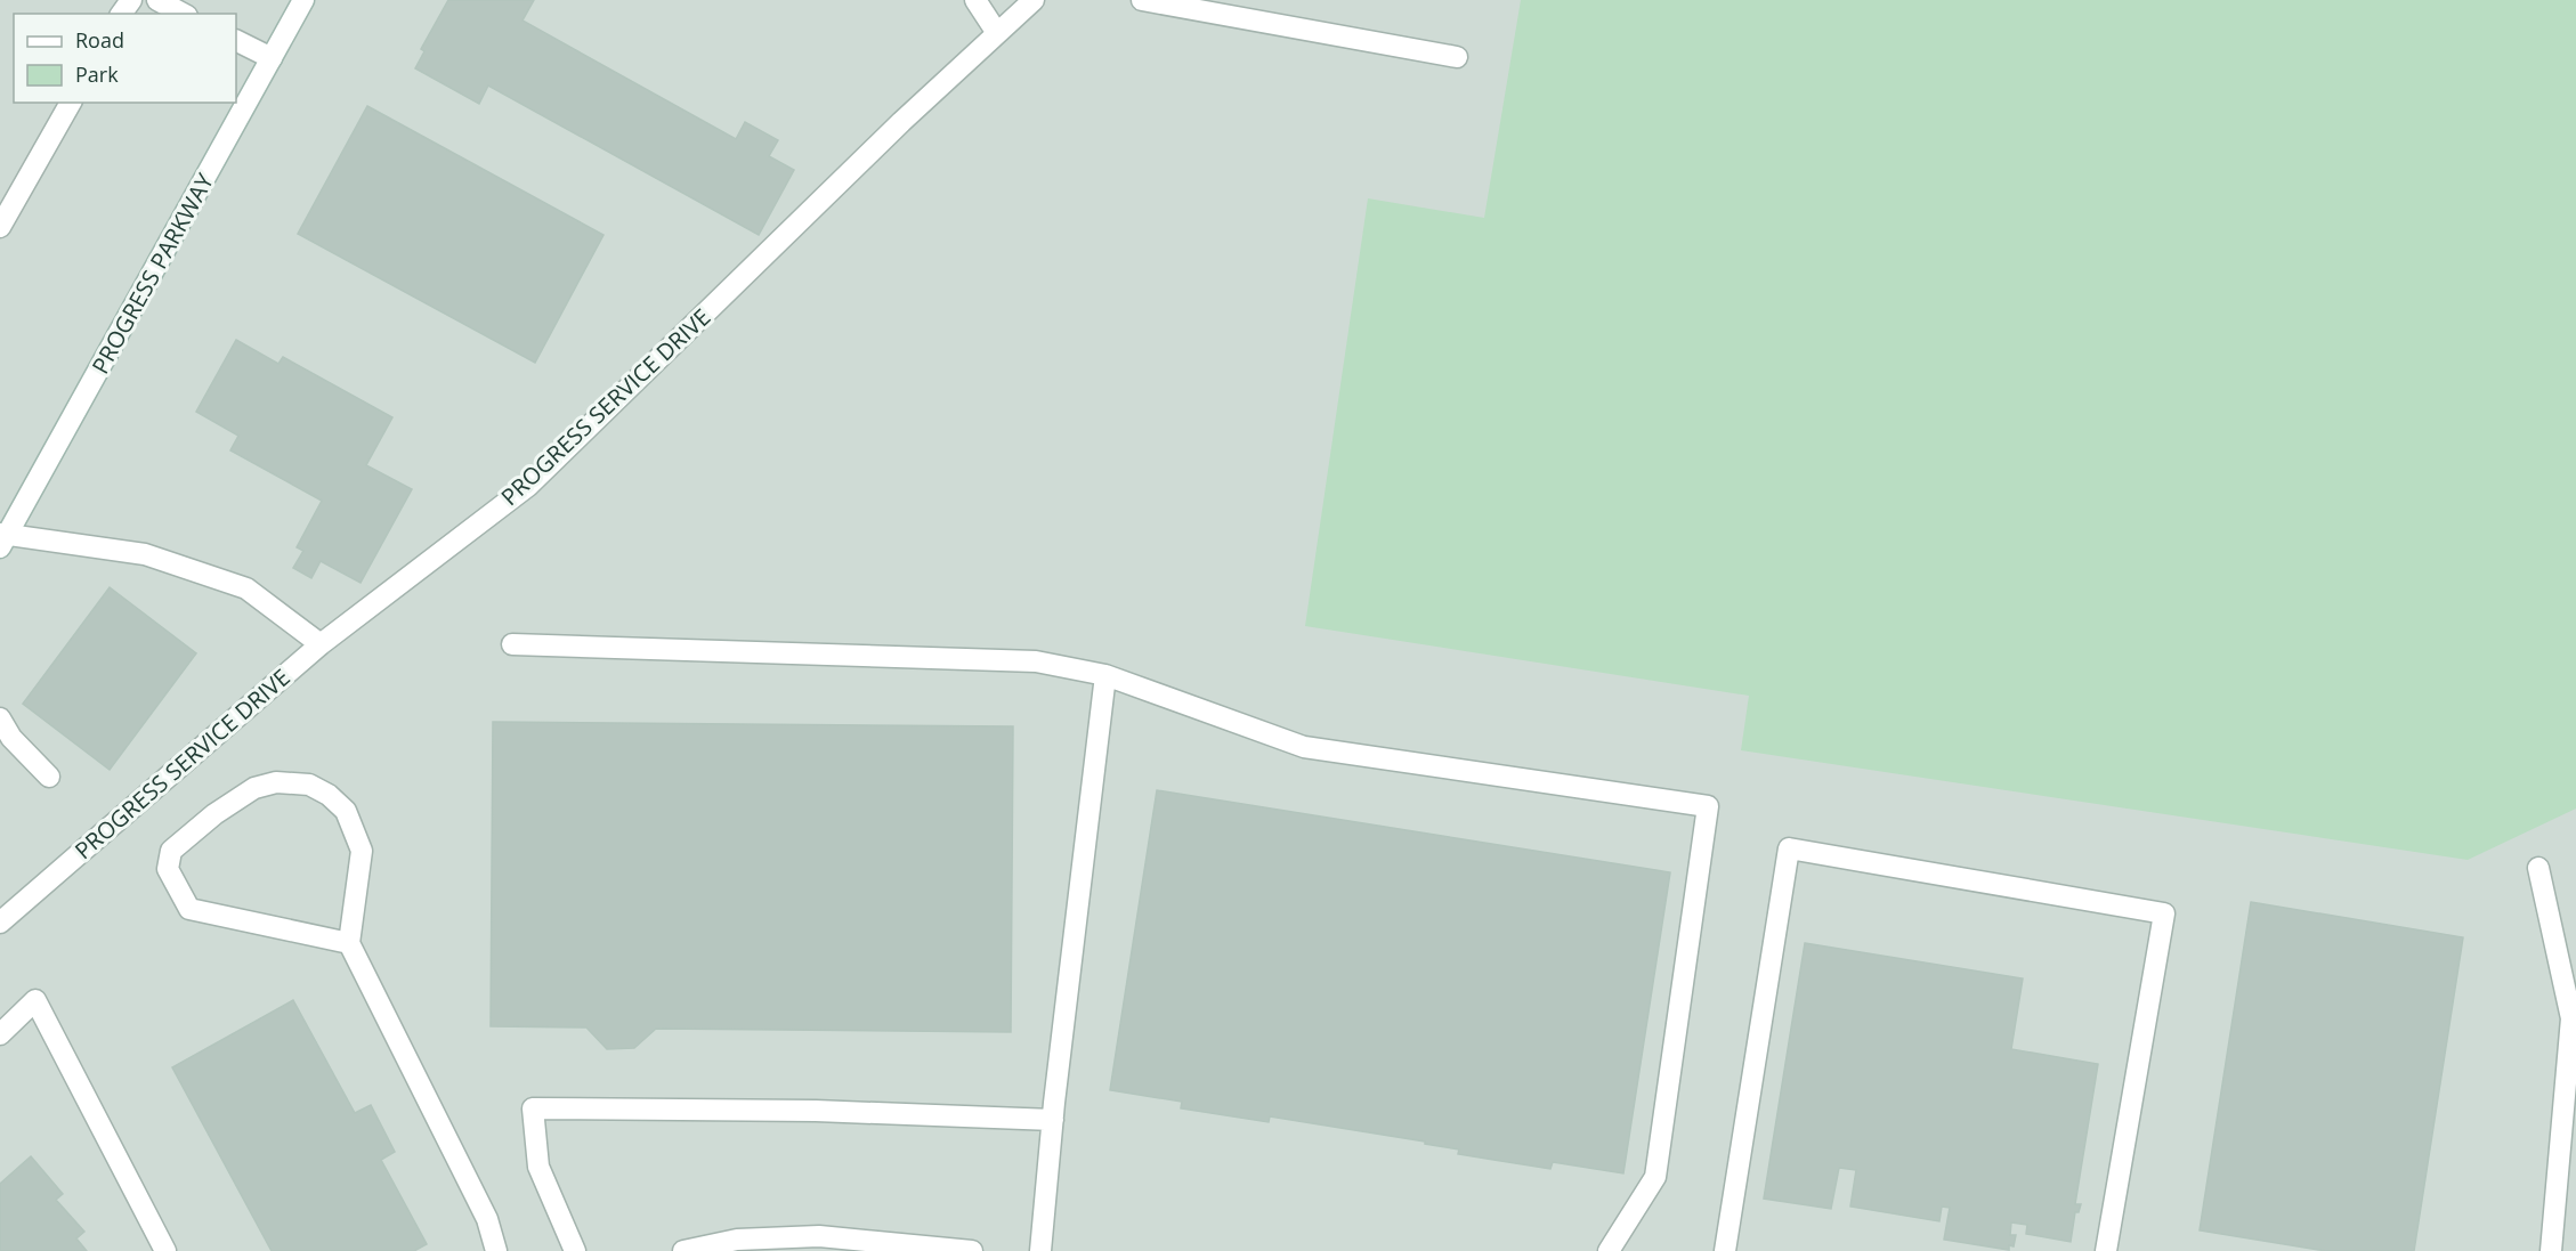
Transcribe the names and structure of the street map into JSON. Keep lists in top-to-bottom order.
{
  "streets": {
    "street": ["PROGRESS PARKWAY", "PROGRESS SERVICE DRIVE"]
  },
  "legend": ["Road", "Park"]
}
